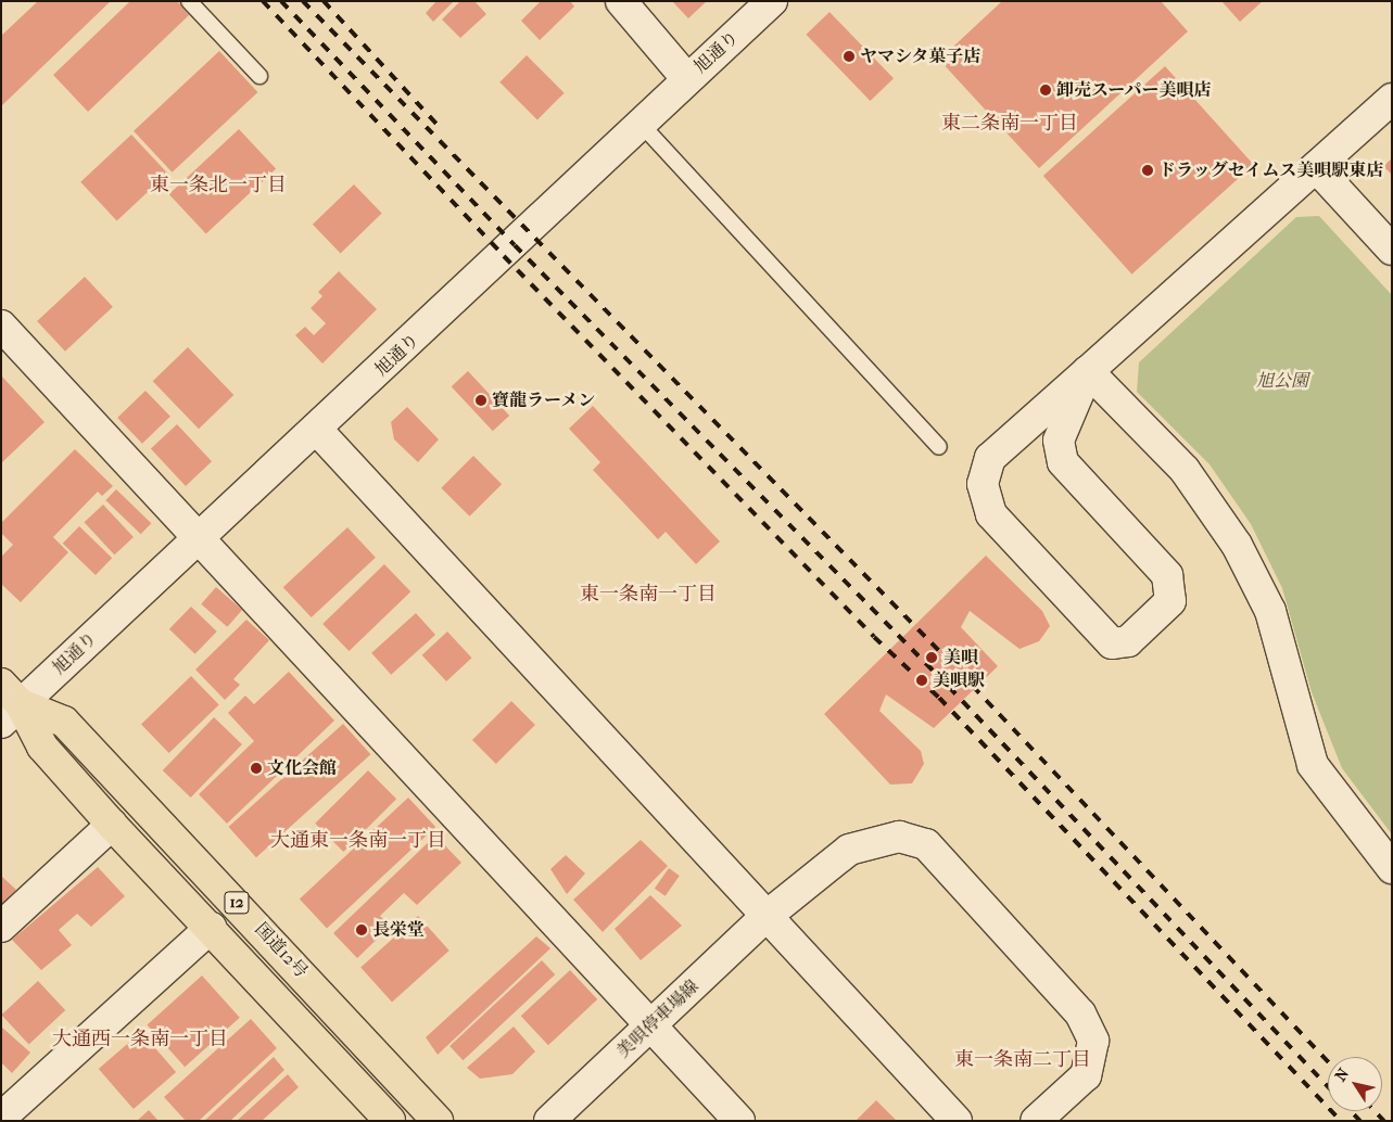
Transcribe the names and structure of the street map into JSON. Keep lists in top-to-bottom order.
{
  "streets": {
    "highway": ["12", "国道12号"],
    "street": ["旭通り", "美唄停車場線"]
  },
  "crossings": [
    ["旭通り", "国道12号"]
  ],
  "districts": [
    "東二条南一丁目",
    "東一条北一丁目",
    "東一条南一丁目",
    "大通東一条南一丁目",
    "大通西一条南一丁目",
    "東一条南二丁目"
  ],
  "parks": ["旭公園"],
  "places": [
    "ヤマシタ菓子店",
    "卸売スーパー美唄店",
    "ドラッグセイムス美唄駅東店",
    "寶龍ラーメン",
    "美唄",
    "美唄駅",
    "文化会館",
    "長栄堂"
  ],
  "north": "top left"
}
